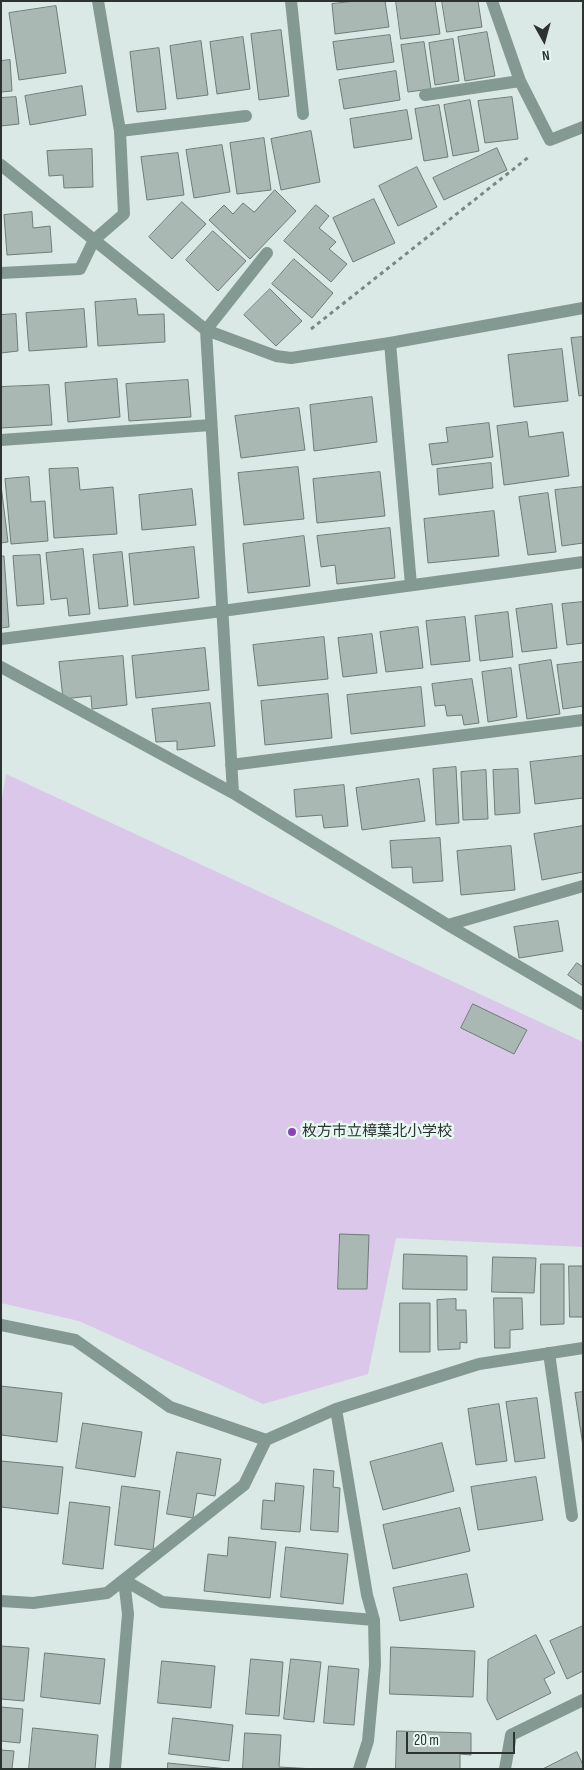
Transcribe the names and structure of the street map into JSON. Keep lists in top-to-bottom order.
{
  "places": ["枚方市立樟葉北小学校"],
  "scale_bar": "20 m",
  "north": "bottom"
}
